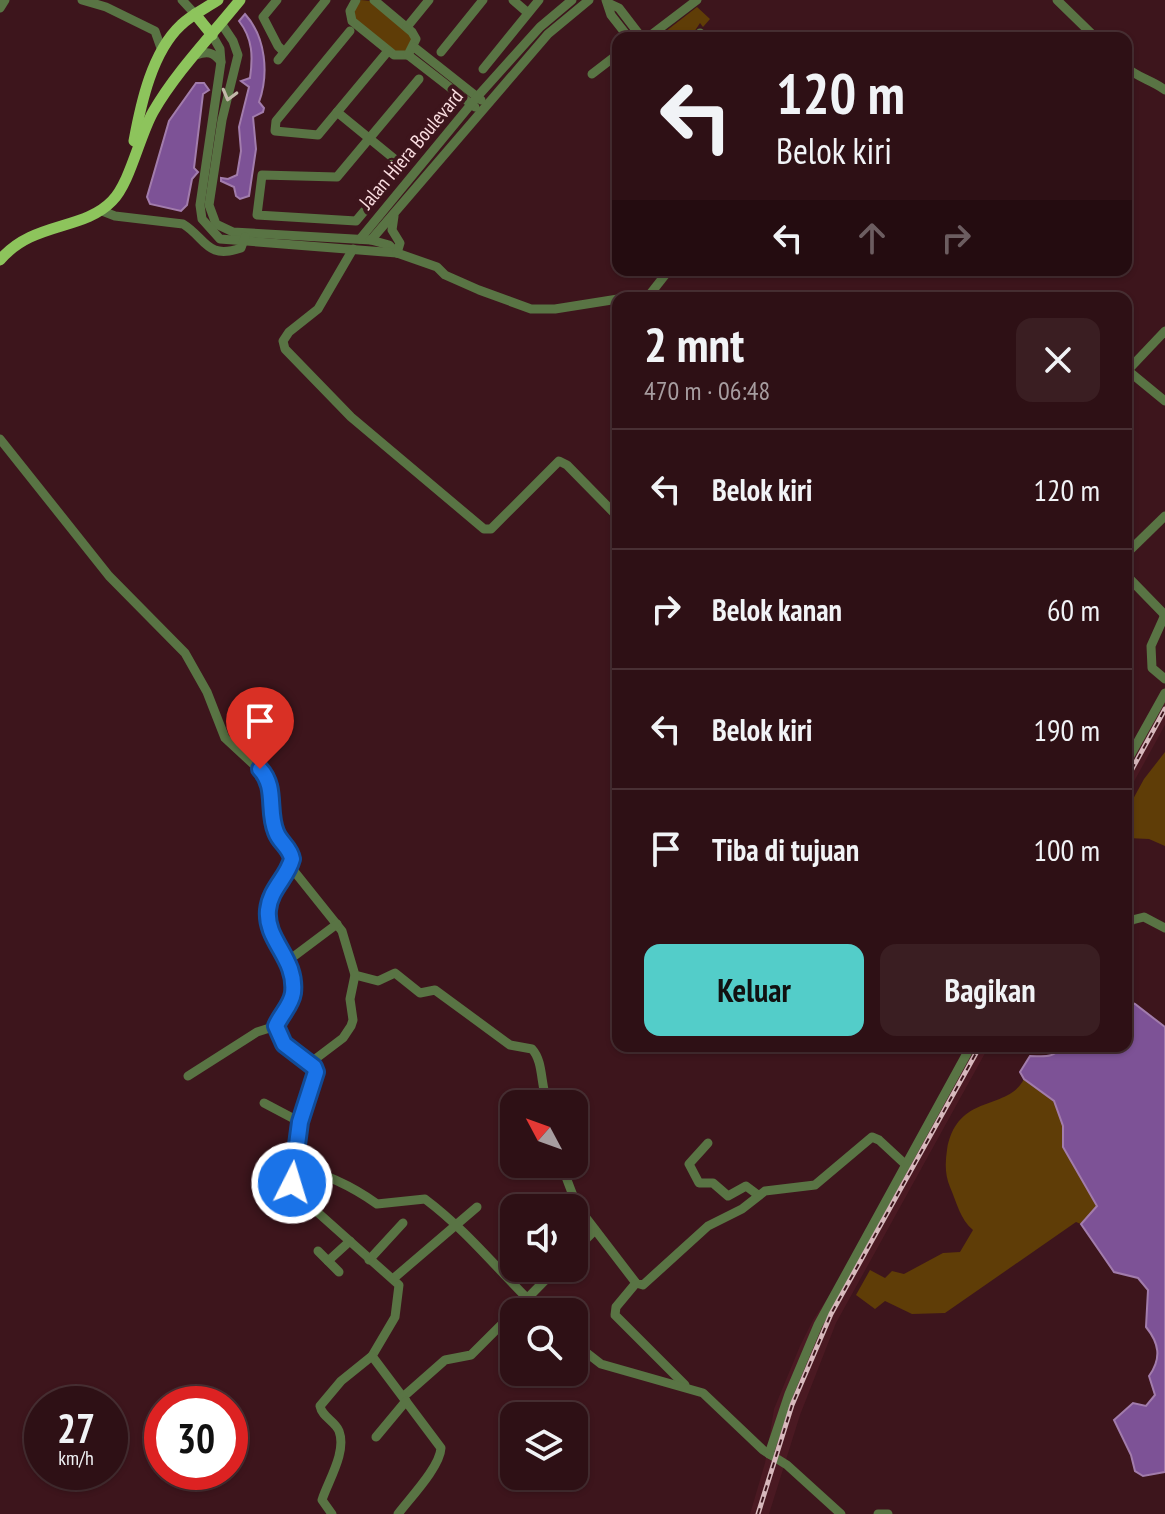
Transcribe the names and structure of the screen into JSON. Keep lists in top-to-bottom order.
{
  "streets": {
    "street": ["Jalan Hiera Boulevard"]
  },
  "north": "top left",
  "page": {
    "turn": ["120 m", "Belok kiri"],
    "heading": ["2 mnt", "470 m · 06:48"],
    "list": [
      {
        "name": "Belok kiri",
        "value": "120 m"
      },
      {
        "name": "Belok kanan",
        "value": "60 m"
      },
      {
        "name": "Belok kiri",
        "value": "190 m"
      },
      {
        "name": "Tiba di tujuan",
        "value": "100 m"
      }
    ],
    "buttons": ["Keluar", "Bagikan"],
    "speed": "27 km/h",
    "limit": "30"
  }
}
